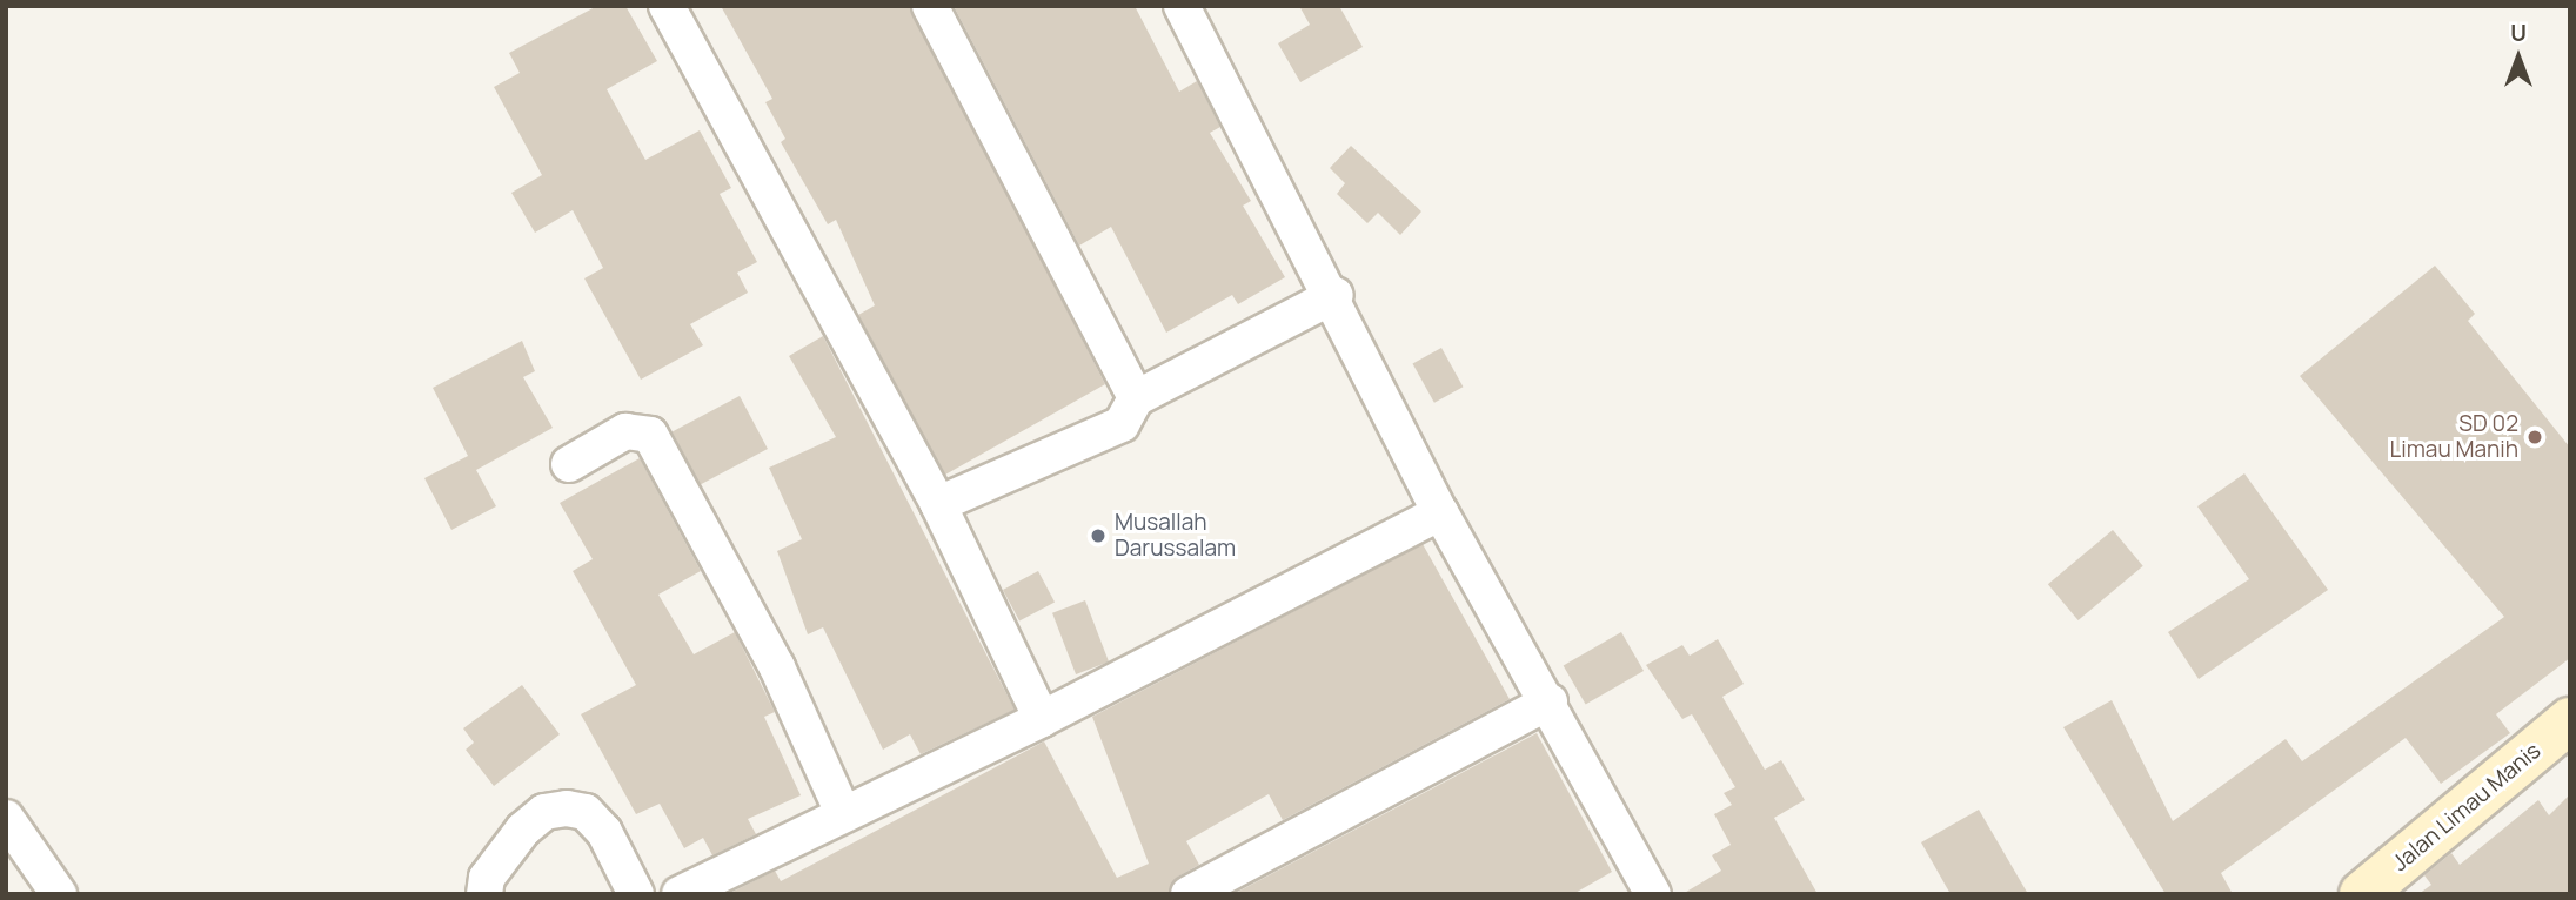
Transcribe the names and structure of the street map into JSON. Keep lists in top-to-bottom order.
{
  "streets": {
    "street": ["Jalan Limau Manis"]
  },
  "places": ["SD 02 Limau Manih", "Musallah Darussalam"],
  "north": "top"
}
